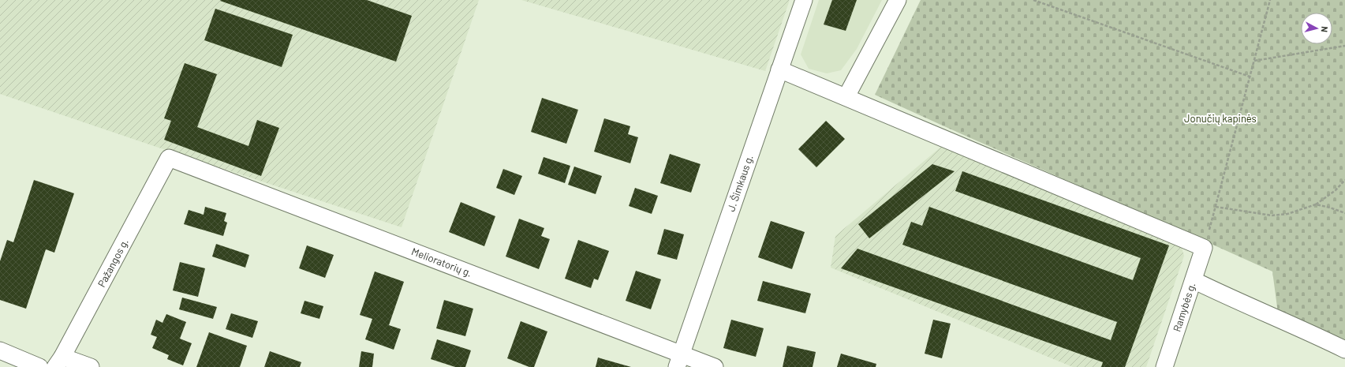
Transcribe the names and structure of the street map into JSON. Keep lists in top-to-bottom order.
{
  "streets": {
    "street": [
      "J. Šimkaus g.",
      "Melioratorių g.",
      "Pažangos g.",
      "Ramybės g."
    ]
  },
  "crossings": [
    ["J. Šimkaus g.", "Melioratorių g."],
    ["Melioratorių g.", "Pažangos g."]
  ],
  "parks": ["Jonučių kapinės"],
  "north": "right"
}
